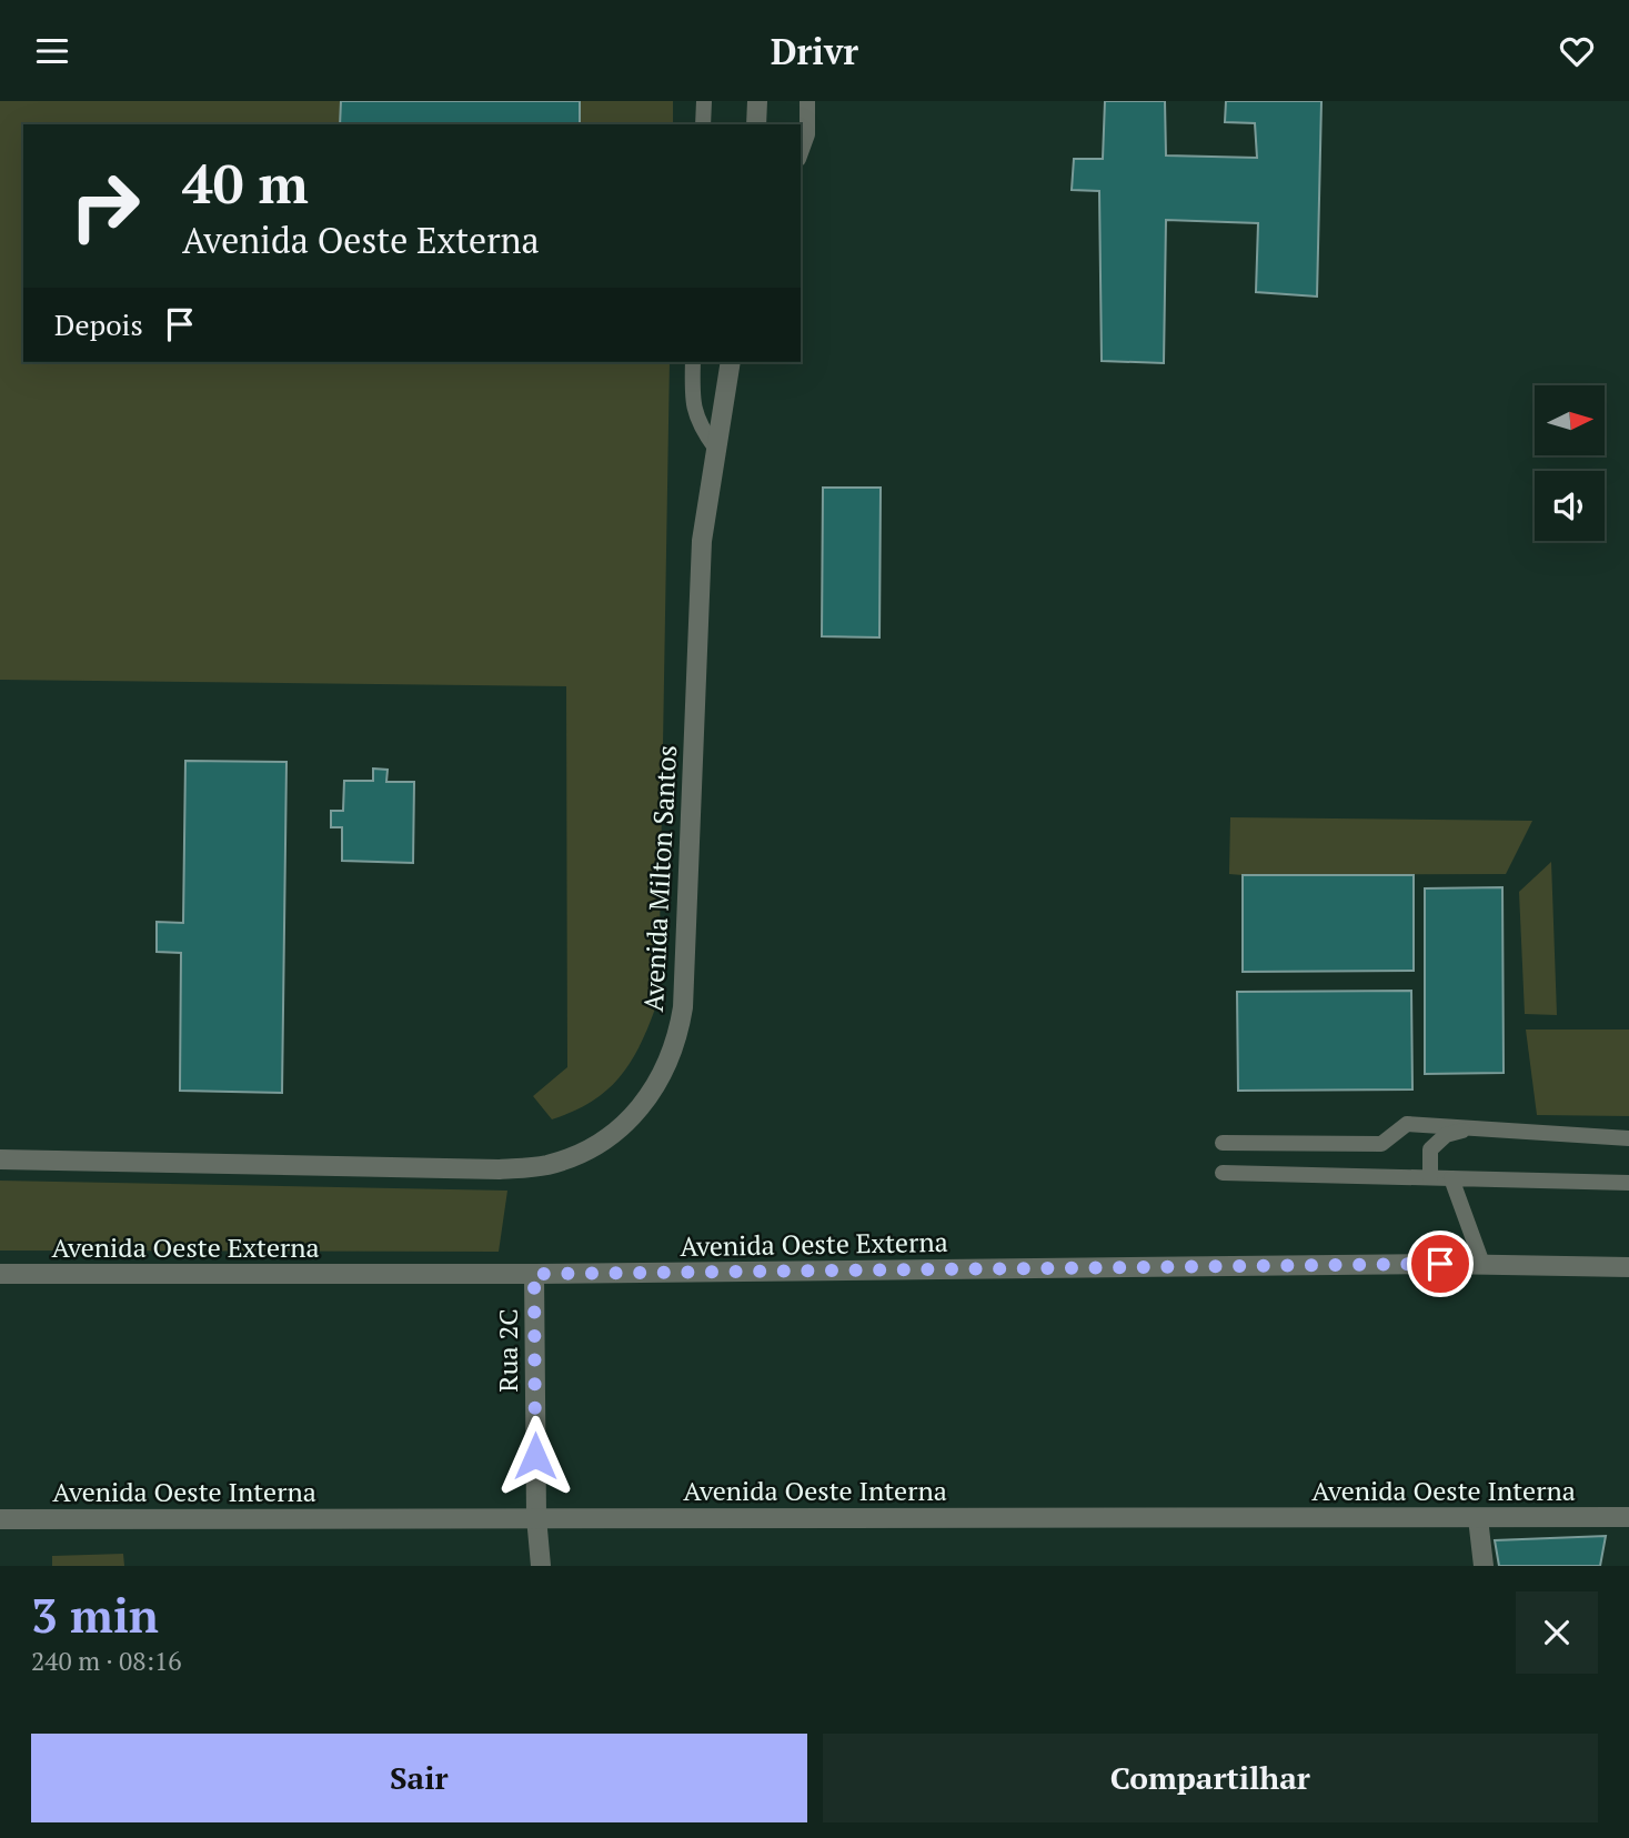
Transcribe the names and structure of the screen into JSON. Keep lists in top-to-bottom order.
{
  "streets": {
    "street": [
      "Avenida Milton Santos",
      "Avenida Oeste Externa",
      "Rua 2C",
      "Avenida Oeste Interna"
    ]
  },
  "crossings": [
    ["Avenida Oeste Externa", "Rua 2C"],
    ["Rua 2C", "Avenida Oeste Interna"]
  ],
  "north": "right",
  "page": {
    "header": "Drivr",
    "turn": ["40 m", "Avenida Oeste Externa"],
    "then": "Depois",
    "heading": ["3 min", "240 m · 08:16"],
    "buttons": ["Sair", "Compartilhar"]
  }
}
